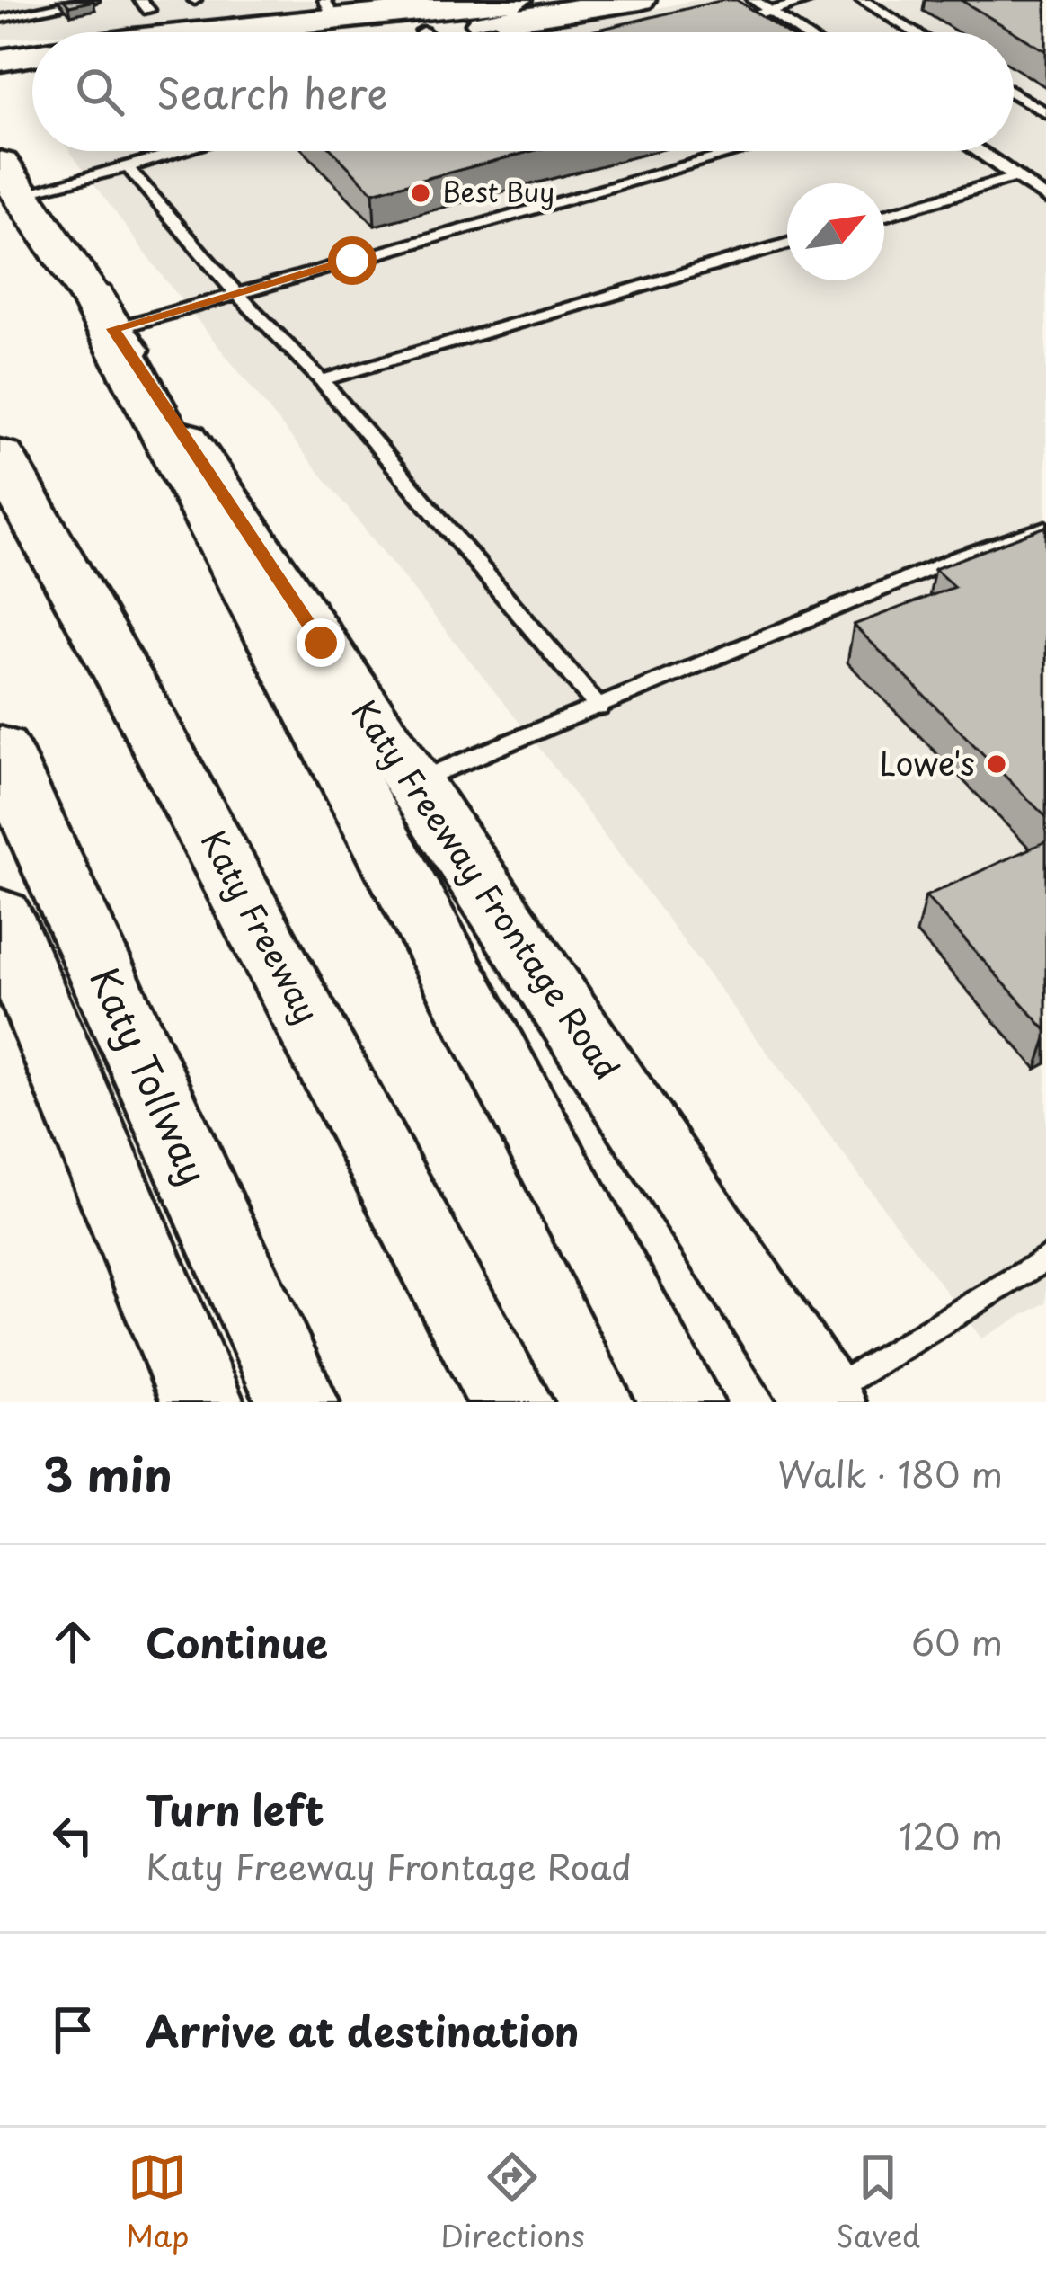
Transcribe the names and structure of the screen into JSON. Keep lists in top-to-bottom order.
{
  "streets": {
    "highway": ["Katy Freeway", "Katy Tollway"],
    "main road": ["Katy Freeway Frontage Road"]
  },
  "places": ["Best Buy", "Lowe's"],
  "north": "top right",
  "page": {
    "search": "Search here",
    "heading": ["3 min", "Walk · 180 m"],
    "list": [
      ["Continue", "60 m"],
      ["Turn left", "Katy Freeway Frontage Road", "120 m"],
      "Arrive at destination"
    ],
    "nav": ["Map", "Directions", "Saved"]
  }
}
